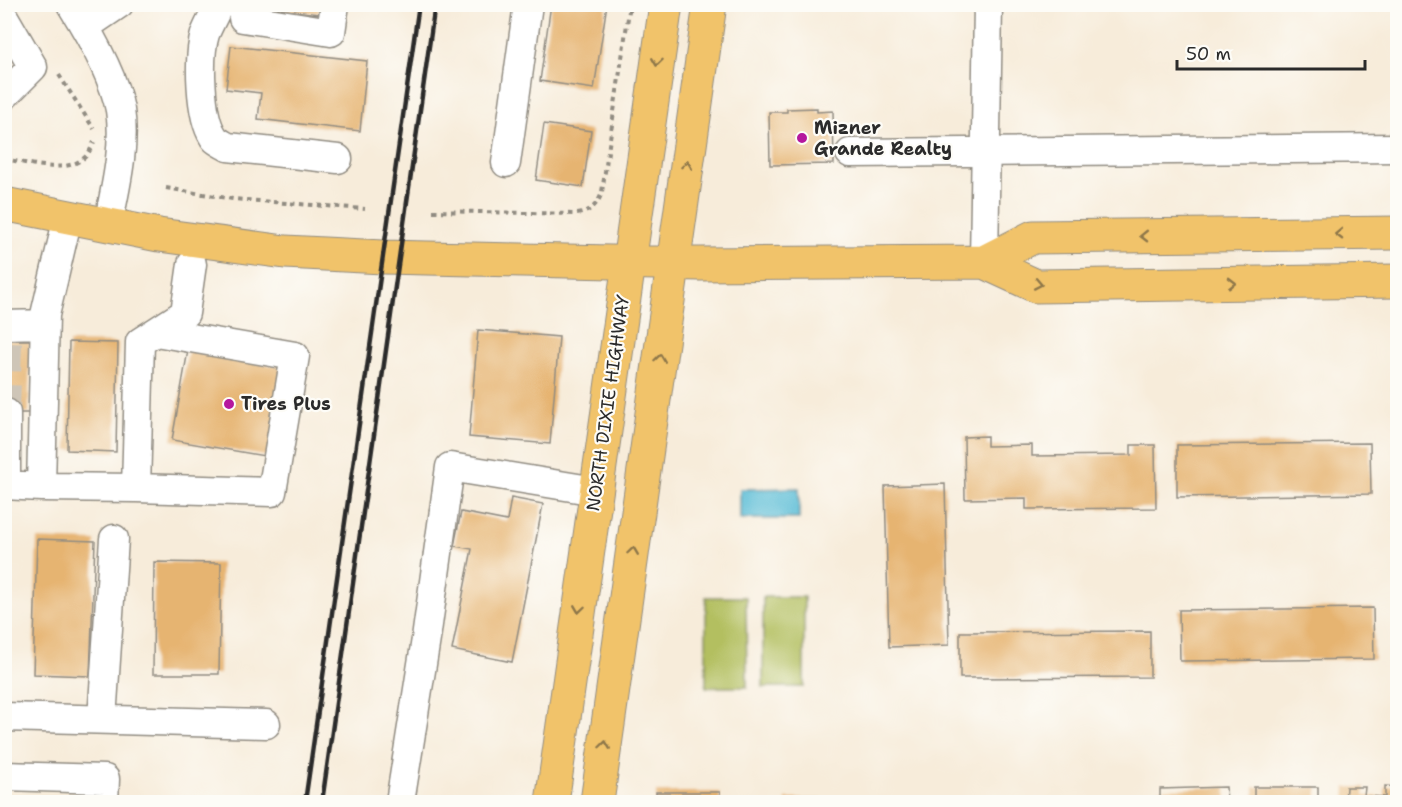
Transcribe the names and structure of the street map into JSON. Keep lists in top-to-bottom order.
{
  "streets": {
    "main road": ["NORTH DIXIE HIGHWAY"]
  },
  "places": ["Mizner Grande Realty", "Tires Plus"],
  "scale_bar": "50 m"
}
